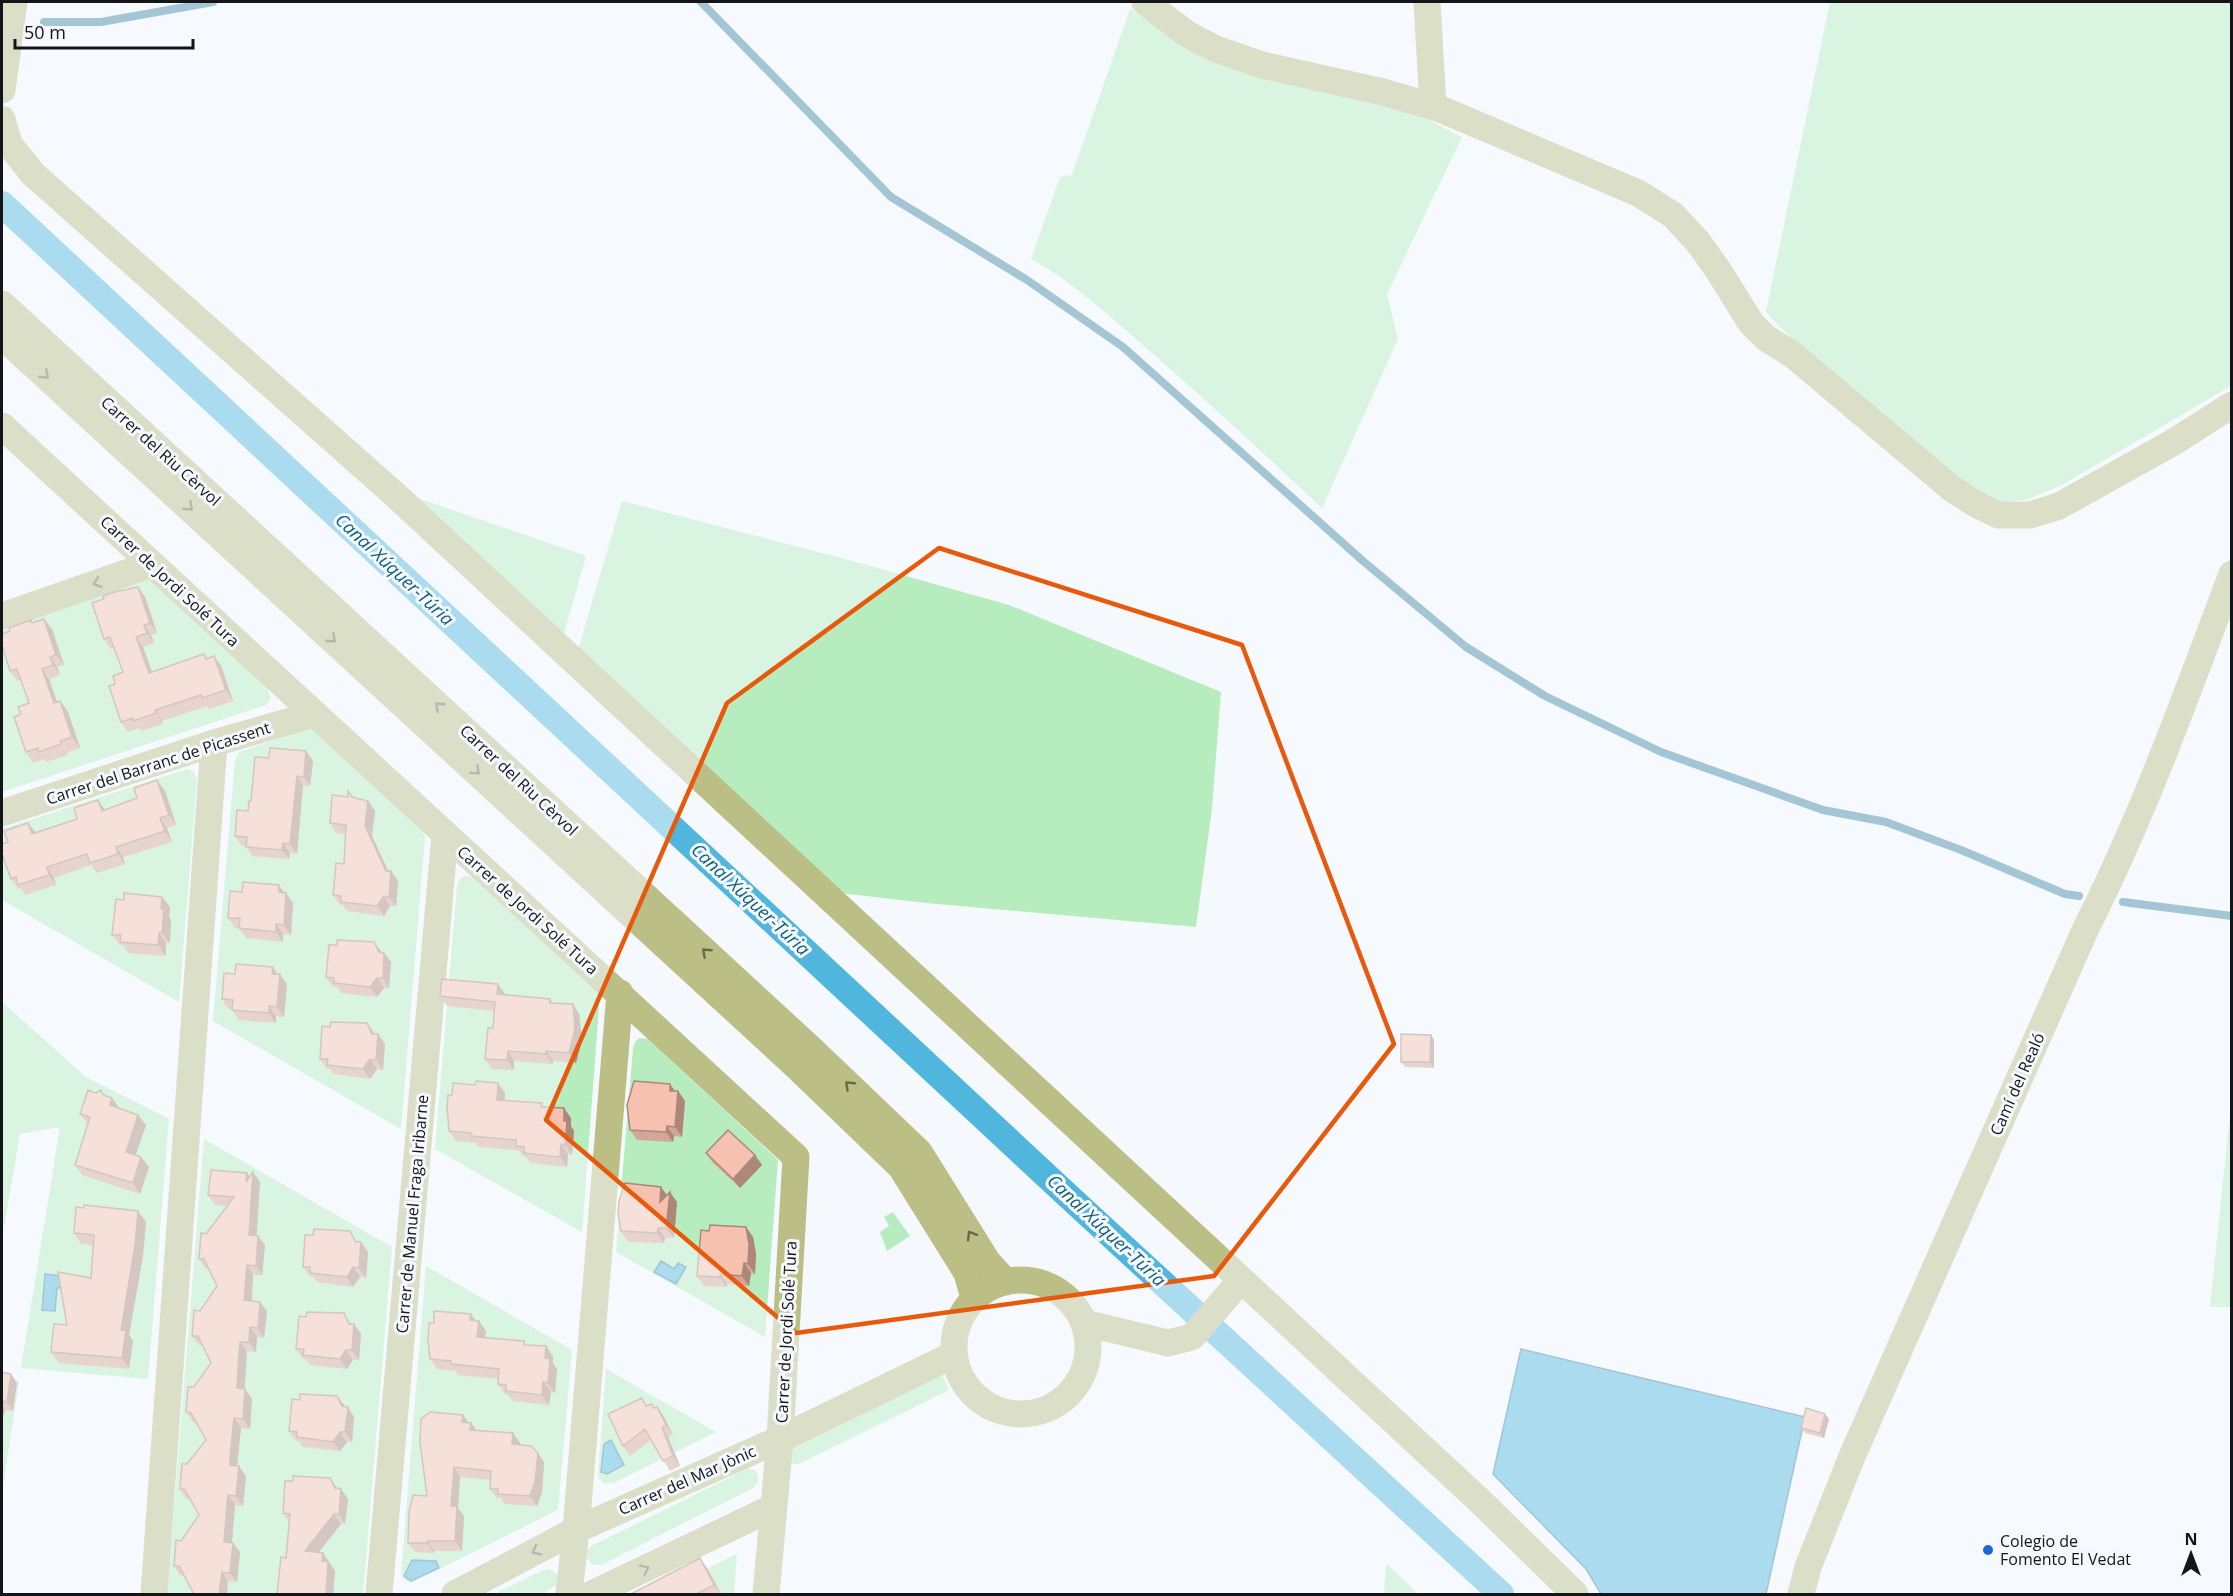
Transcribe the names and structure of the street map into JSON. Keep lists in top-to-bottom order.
{
  "streets": {
    "street": [
      "Carrer del Riu Cèrvol",
      "Carrer de Jordi Solé Tura",
      "Carrer del Barranc de Picassent",
      "Camí del Realó",
      "Carrer de Manuel Fraga Iribarne",
      "Carrer del Mar Jònic"
    ]
  },
  "crossings": [
    ["Carrer del Riu Cèrvol", "Carrer del Mar Jònic"],
    ["Carrer de Jordi Solé Tura", "Carrer del Barranc de Picassent"],
    ["Carrer de Jordi Solé Tura", "Carrer de Manuel Fraga Iribarne"],
    ["Carrer de Jordi Solé Tura", "Carrer del Mar Jònic"]
  ],
  "water": ["Canal Xúquer-Túria"],
  "places": ["Colegio de Fomento El Vedat"],
  "scale_bar": "50 m",
  "north": "top"
}
